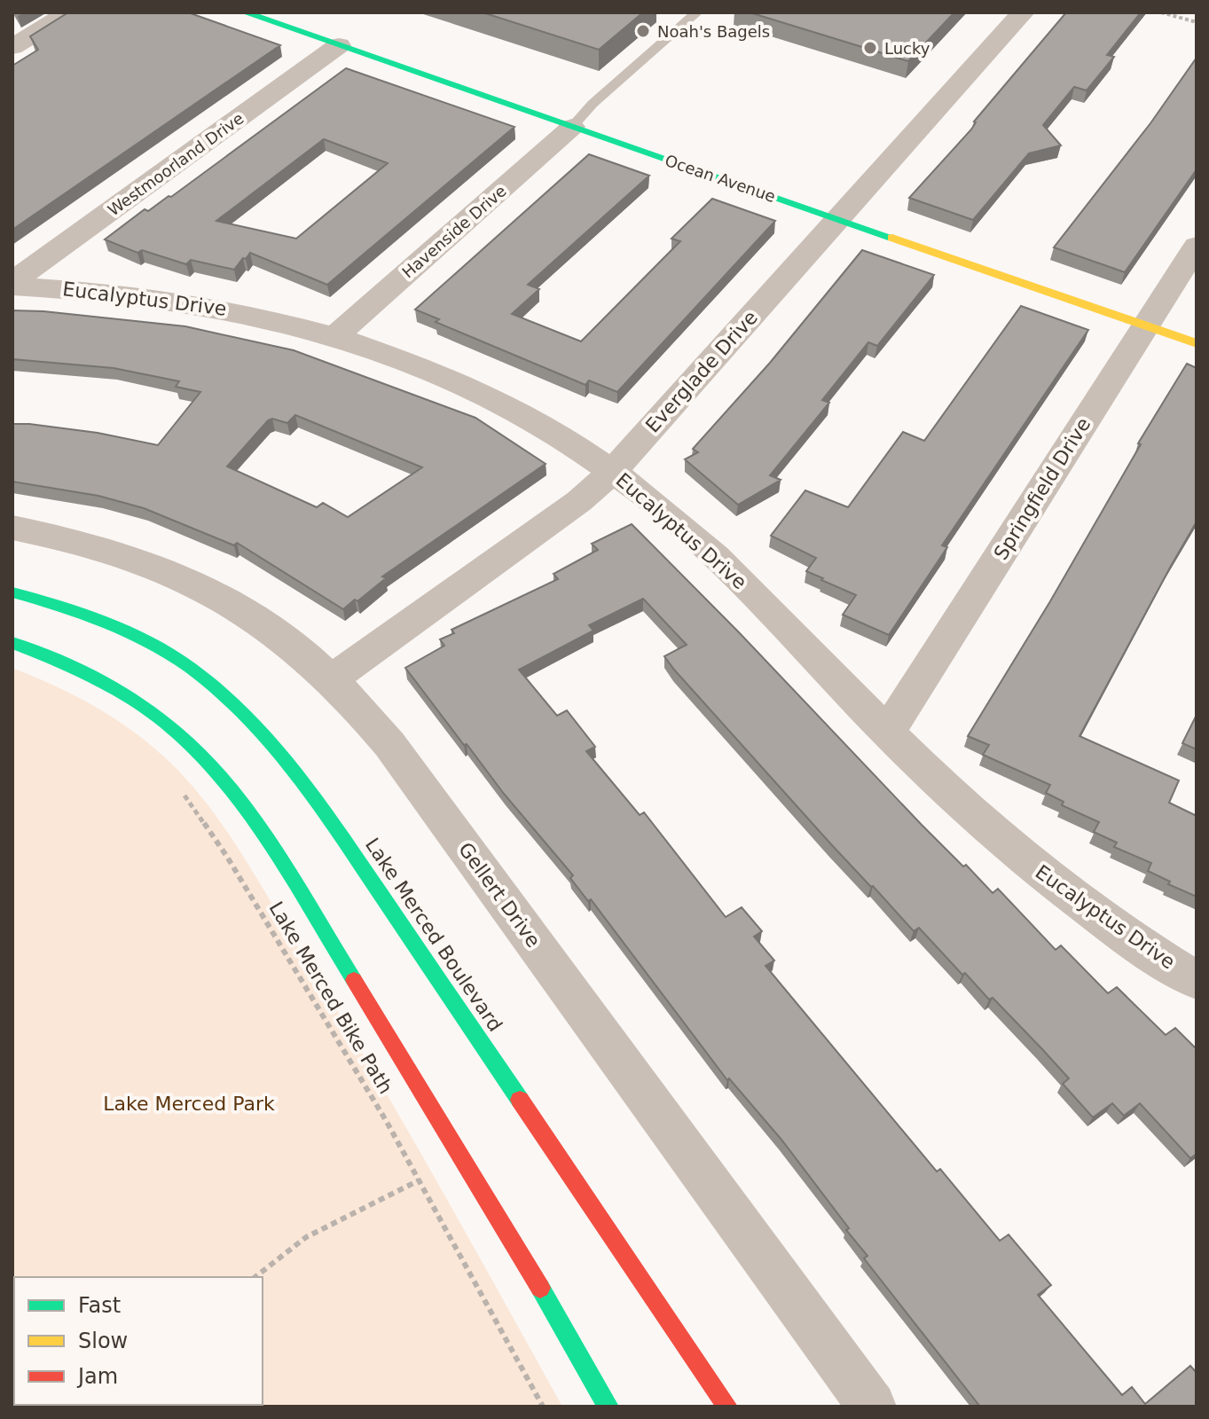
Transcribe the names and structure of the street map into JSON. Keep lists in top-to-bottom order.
{
  "streets": {
    "main road": ["Ocean Avenue", "Lake Merced Boulevard"],
    "street": [
      "Westmoorland Drive",
      "Havenside Drive",
      "Eucalyptus Drive",
      "Everglade Drive",
      "Springfield Drive",
      "Gellert Drive"
    ],
    "path": ["Lake Merced Bike Path"]
  },
  "crossings": [
    ["Westmoorland Drive", "Ocean Avenue"],
    ["Westmoorland Drive", "Eucalyptus Drive"],
    ["Ocean Avenue", "Havenside Drive"],
    ["Ocean Avenue", "Everglade Drive"],
    ["Ocean Avenue", "Springfield Drive"],
    ["Havenside Drive", "Eucalyptus Drive"],
    ["Eucalyptus Drive", "Everglade Drive"],
    ["Eucalyptus Drive", "Springfield Drive"],
    ["Everglade Drive", "Gellert Drive"]
  ],
  "parks": ["Lake Merced Park"],
  "places": ["Noah's Bagels", "Lucky"],
  "legend": ["Fast", "Slow", "Jam"]
}
